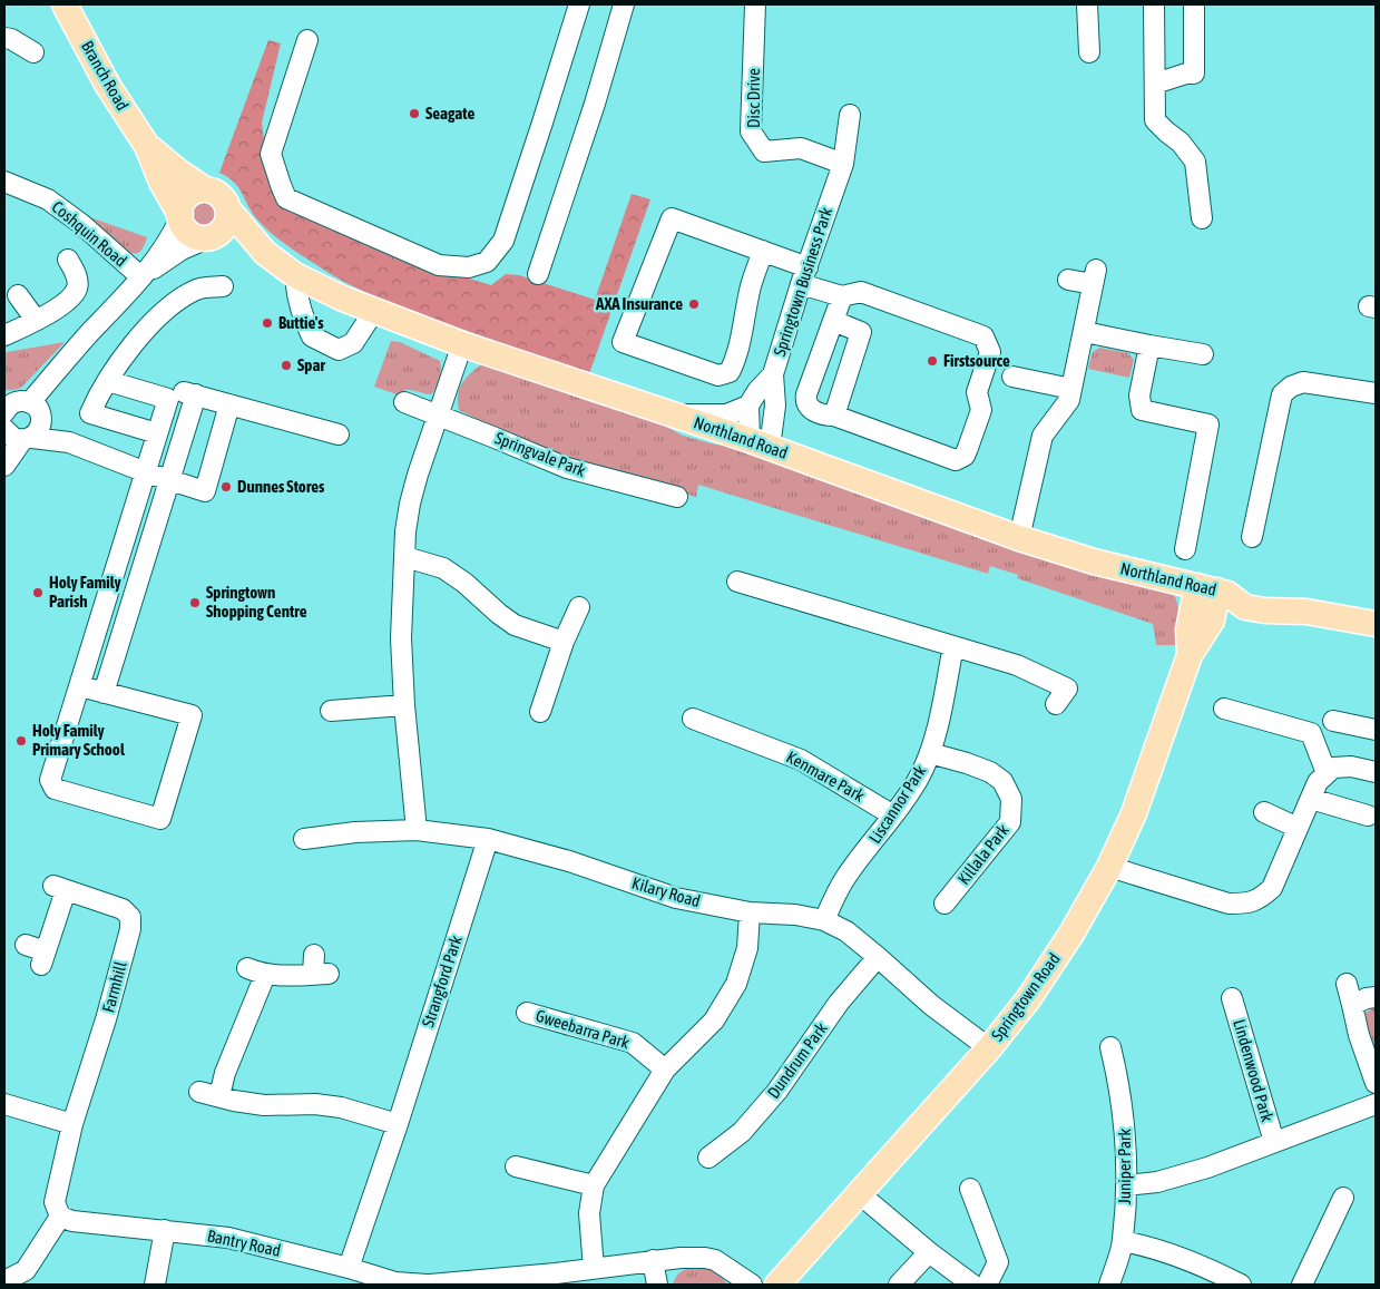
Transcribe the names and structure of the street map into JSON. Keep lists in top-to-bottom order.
{
  "streets": {
    "main road": ["Branch Road", "Northland Road", "Springtown Road"],
    "street": [
      "Disc Drive",
      "Coshquin Road",
      "Springtown Business Park",
      "Springvale Park",
      "Kenmare Park",
      "Liscannor Park",
      "Killala Park",
      "Kilary Road",
      "Strangford Park",
      "Farmhill",
      "Gweebarra Park",
      "Dundrum Park",
      "Lindenwood Park",
      "Juniper Park",
      "Bantry Road"
    ]
  },
  "crossings": [
    ["Branch Road", "Northland Road"],
    ["Disc Drive", "Springtown Business Park"],
    ["Springtown Business Park", "Northland Road"],
    ["Northland Road", "Springtown Road"],
    ["Kenmare Park", "Liscannor Park"],
    ["Liscannor Park", "Killala Park"],
    ["Liscannor Park", "Kilary Road"],
    ["Kilary Road", "Strangford Park"],
    ["Kilary Road", "Springtown Road"],
    ["Kilary Road", "Dundrum Park"],
    ["Strangford Park", "Bantry Road"],
    ["Farmhill", "Bantry Road"],
    ["Lindenwood Park", "Juniper Park"]
  ],
  "places": [
    "Seagate",
    "AXA Insurance",
    "Buttie's",
    "Firstsource",
    "Spar",
    "Dunnes Stores",
    "Holy Family Parish",
    "Springtown Shopping Centre",
    "Holy Family Primary School"
  ]
}
